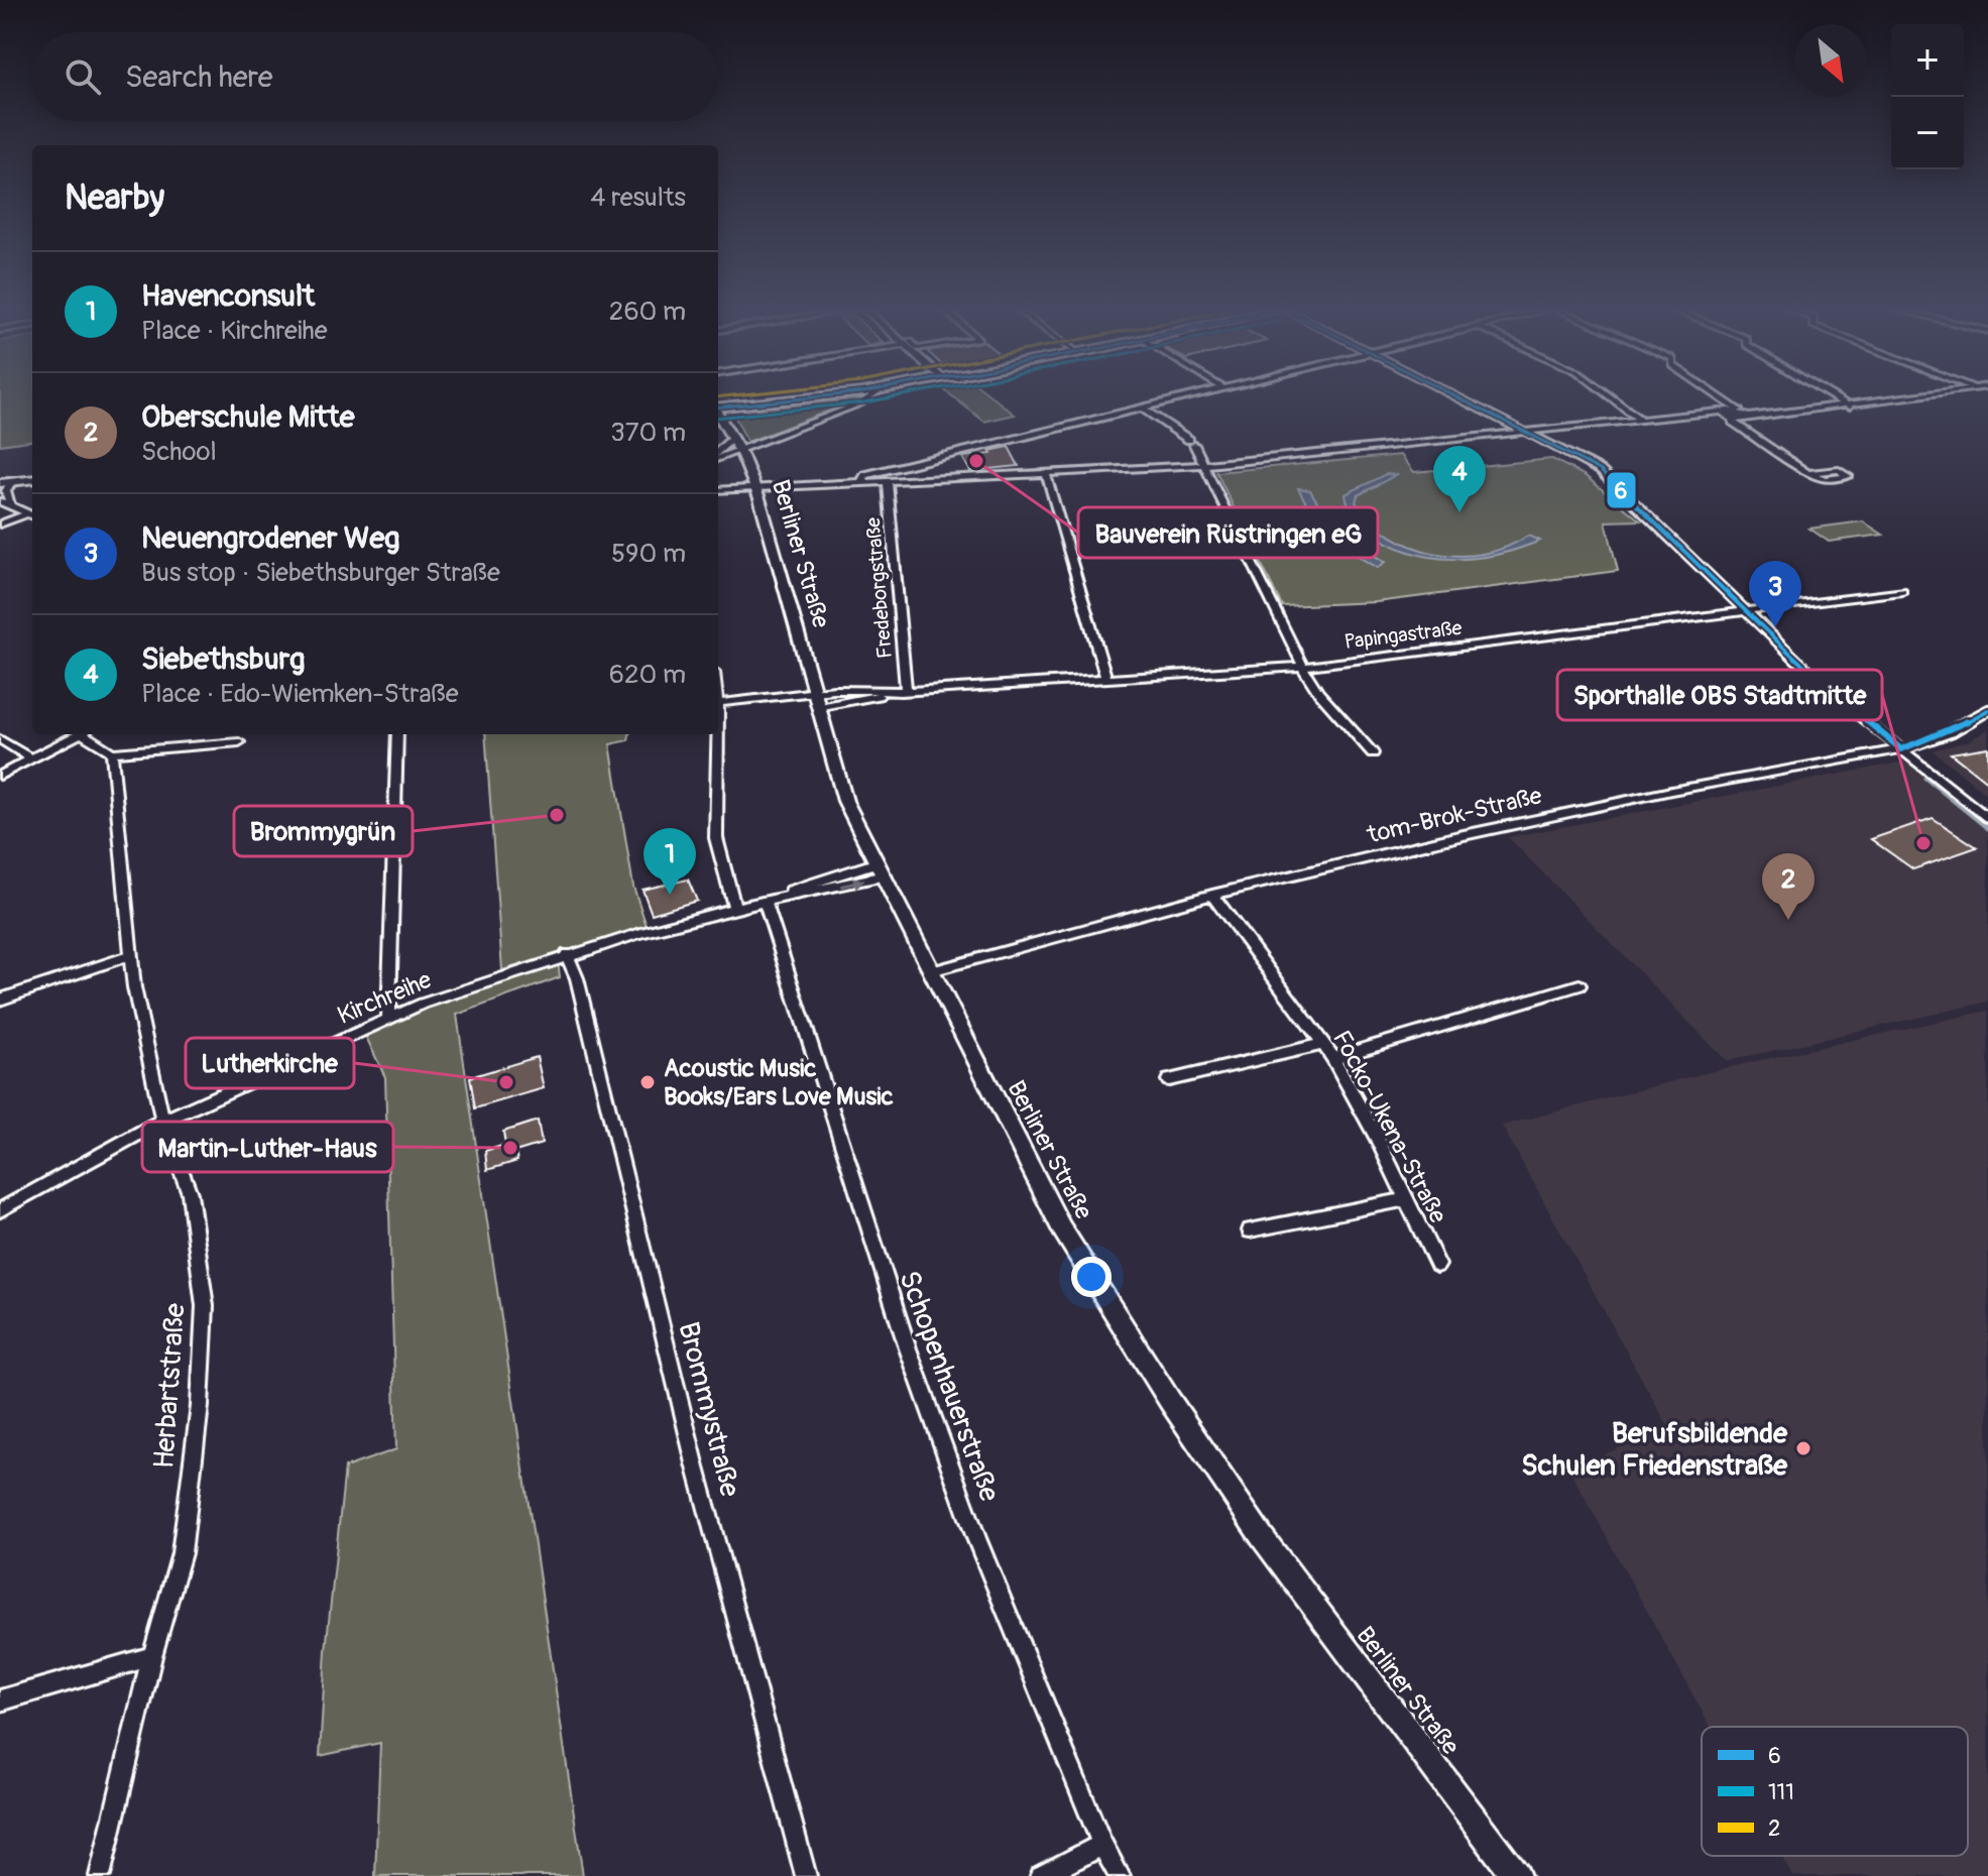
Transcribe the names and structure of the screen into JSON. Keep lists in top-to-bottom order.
{
  "streets": {
    "main road": ["Berliner Straße", "tom-Brok-Straße"],
    "street": [
      "Fredeborgstraße",
      "Papingastraße",
      "Kirchreihe",
      "Focko-Ukena-Straße",
      "Herbartstraße",
      "Schopenhauerstraße",
      "Brommystraße"
    ]
  },
  "crossings": [
    ["Berliner Straße", "Papingastraße"],
    ["Berliner Straße", "tom-Brok-Straße"],
    ["Berliner Straße", "Kirchreihe"],
    ["Fredeborgstraße", "Papingastraße"],
    ["tom-Brok-Straße", "Focko-Ukena-Straße"],
    ["Kirchreihe", "Herbartstraße"],
    ["Kirchreihe", "Schopenhauerstraße"],
    ["Kirchreihe", "Brommystraße"]
  ],
  "places": [
    "Bauverein Rüstringen eG",
    "Brommygrün",
    "Sporthalle OBS Stadtmitte",
    "Lutherkirche",
    "Acoustic Music Books/Ears Love Music",
    "Martin-Luther-Haus",
    "Berufsbildende Schulen Friedenstraße"
  ],
  "lines": ["transit line 6", "transit line 111"],
  "legend": ["6", "111", "2"],
  "north": "bottom right",
  "page": {
    "map_buttons": ["+", "−"],
    "search": "Search here",
    "heading": ["Nearby", "4 results"],
    "list": [
      {
        "mark": "1",
        "name": "Havenconsult",
        "note": "Place · Kirchreihe",
        "value": "260 m"
      },
      {
        "mark": "2",
        "name": "Oberschule Mitte",
        "note": "School",
        "value": "370 m"
      },
      {
        "mark": "3",
        "name": "Neuengrodener Weg",
        "note": "Bus stop · Siebethsburger Straße",
        "value": "590 m"
      },
      {
        "mark": "4",
        "name": "Siebethsburg",
        "note": "Place · Edo-Wiemken-Straße",
        "value": "620 m"
      }
    ],
    "pins": [
      "4",
      "3",
      "1",
      "2"
    ]
  }
}
